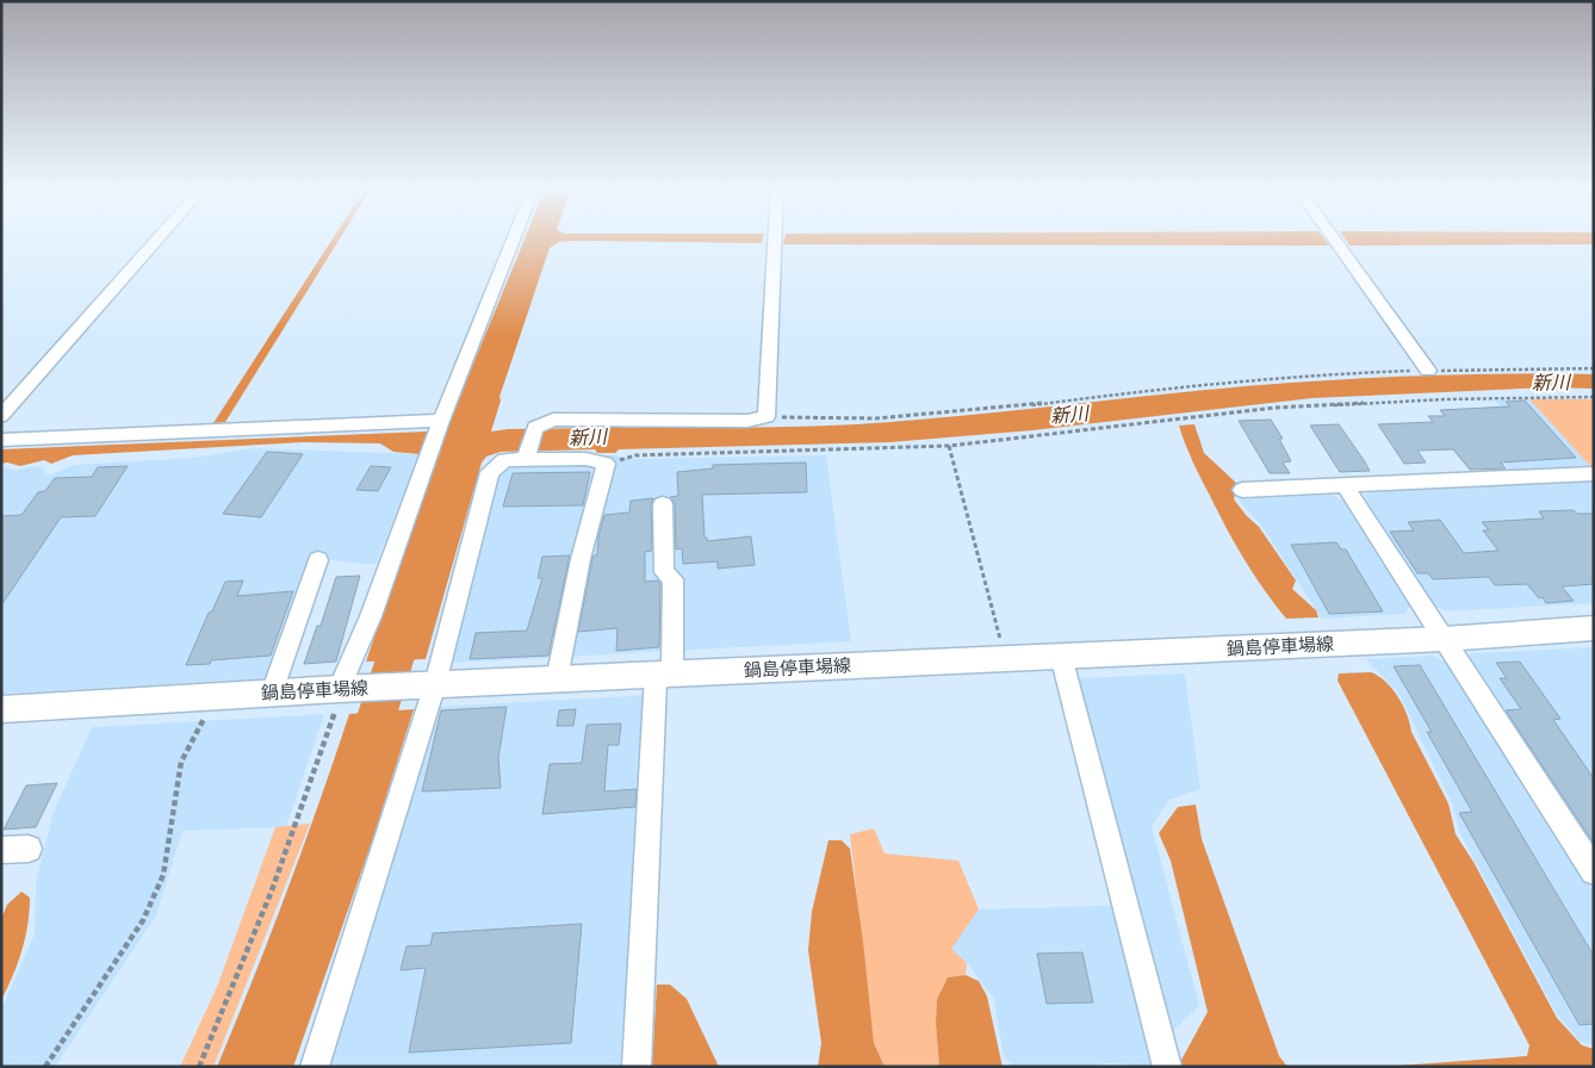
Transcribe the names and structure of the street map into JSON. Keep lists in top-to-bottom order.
{
  "streets": {
    "main road": ["鍋島停車場線"]
  },
  "water": ["新川"]
}
